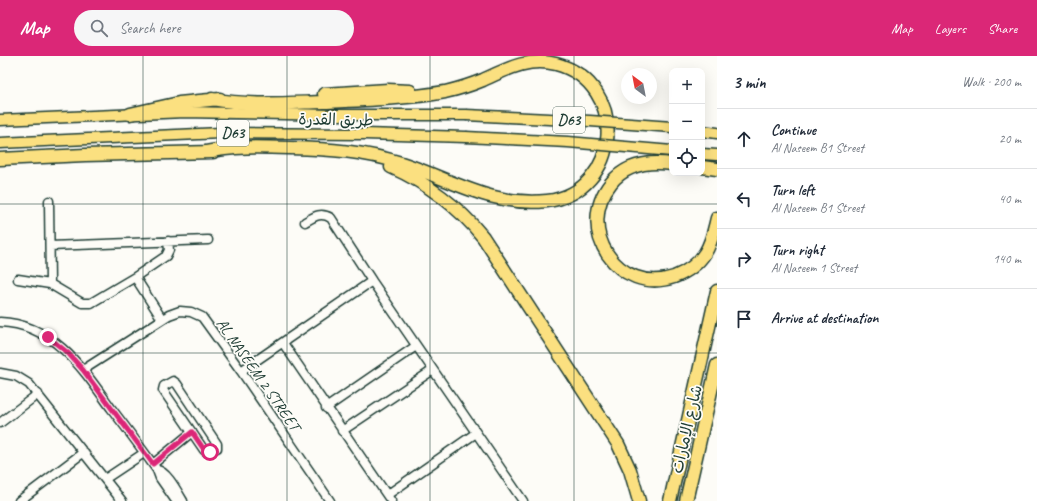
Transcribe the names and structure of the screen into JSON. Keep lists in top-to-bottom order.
{
  "streets": {
    "highway": ["شارع الإمارات"],
    "main road": ["طريق القدرة", "D63"],
    "street": ["AL NASEEM 2 STREET"]
  },
  "north": "top left",
  "page": {
    "header": "Map",
    "search": "Search here",
    "nav": ["Map", "Layers", "Share"],
    "heading": ["3 min", "Walk · 200 m"],
    "map_buttons": ["+", "−"],
    "list": [
      ["Continue", "Al Naseem B1 Street", "20 m"],
      ["Turn left", "Al Naseem B1 Street", "40 m"],
      ["Turn right", "Al Naseem 1 Street", "140 m"],
      "Arrive at destination"
    ]
  }
}
